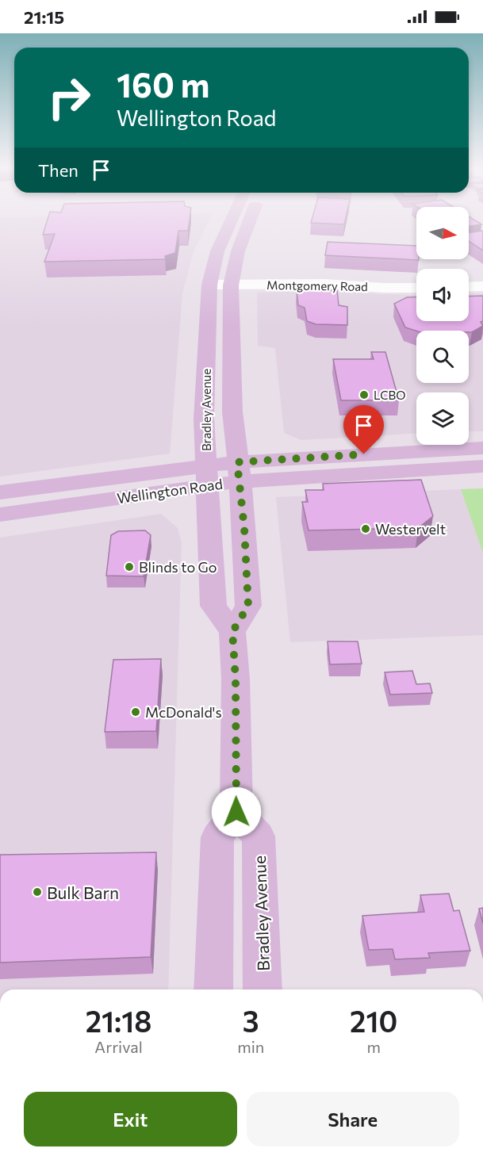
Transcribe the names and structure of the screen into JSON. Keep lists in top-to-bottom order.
{
  "streets": {
    "main road": ["Bradley Avenue", "Wellington Road"],
    "street": ["Montgomery Road"]
  },
  "crossings": [
    ["Montgomery Road", "Bradley Avenue"],
    ["Bradley Avenue", "Wellington Road"]
  ],
  "places": [
    "LCBO",
    "Westervelt",
    "Blinds to Go",
    "McDonald's",
    "Bulk Barn"
  ],
  "north": "right",
  "page": {
    "status": "21:15",
    "turn": ["160 m", "Wellington Road"],
    "then": "Then",
    "eta": [
      "21:18",
      "Arrival",
      "3",
      "min",
      "210",
      "m"
    ],
    "buttons": ["Exit", "Share"]
  }
}
